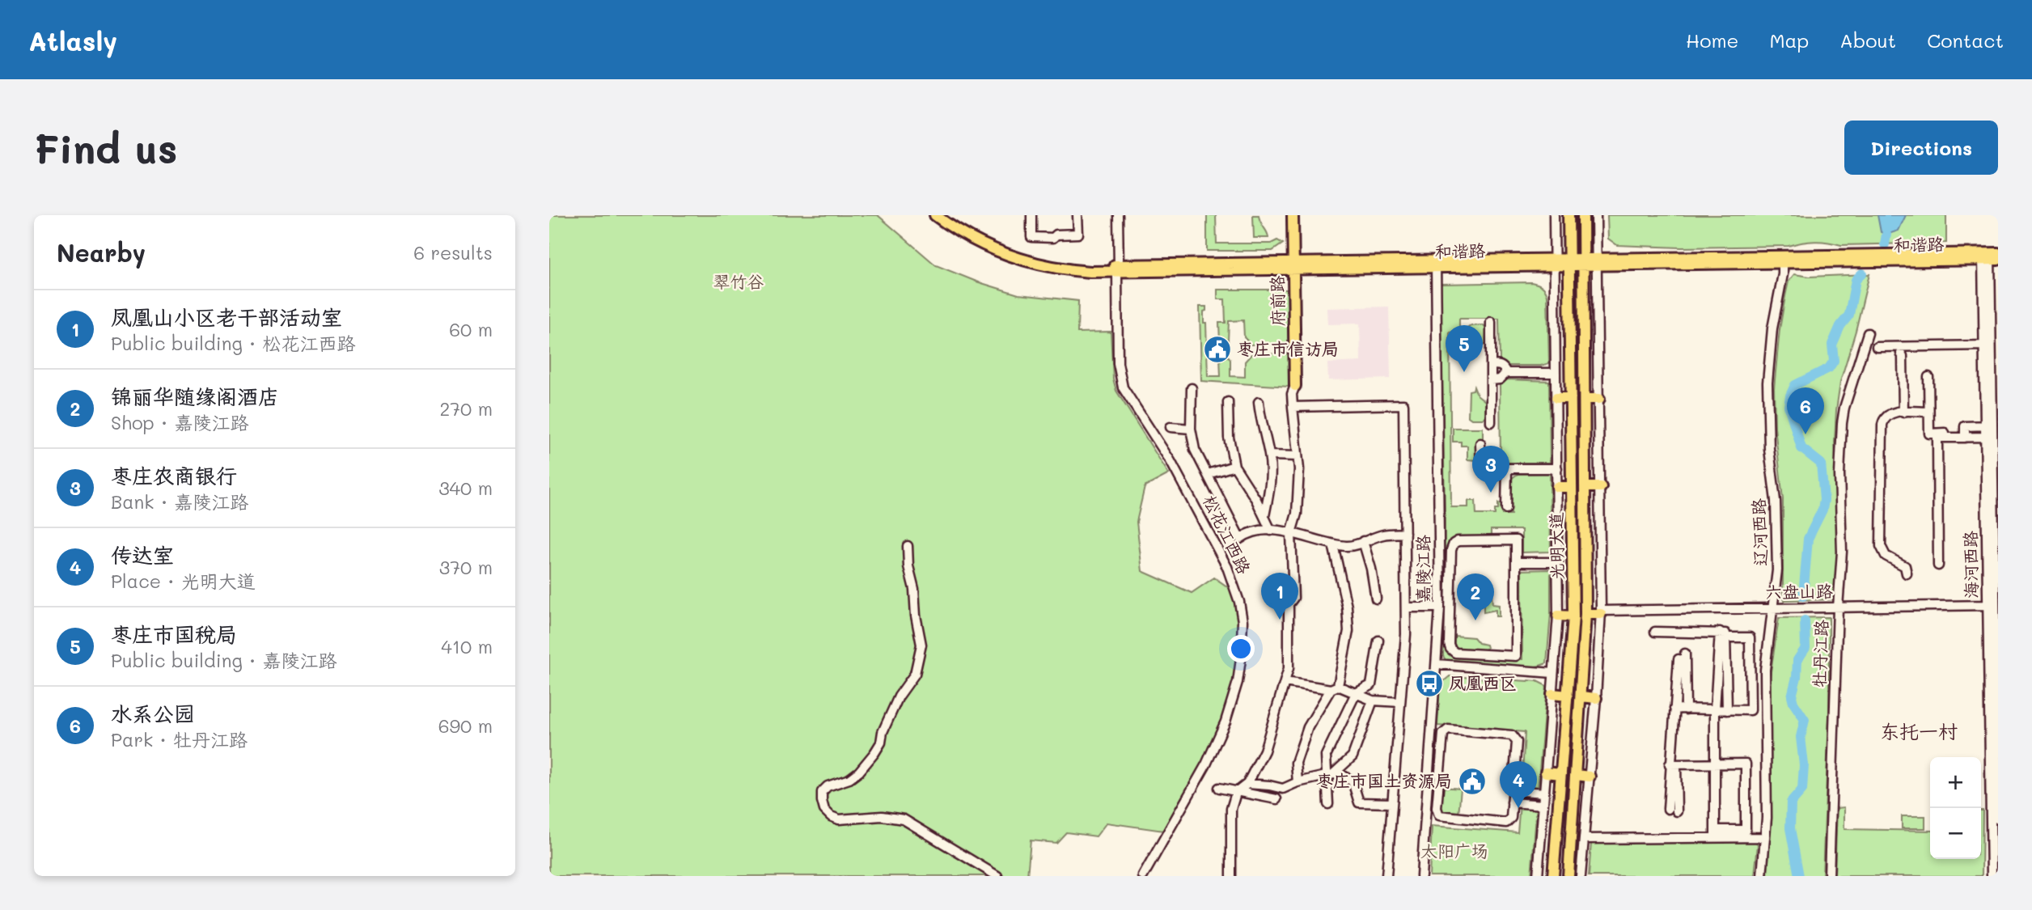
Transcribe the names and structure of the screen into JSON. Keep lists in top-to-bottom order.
{
  "streets": {
    "main road": ["和谐路", "府前路", "光明大道"],
    "street": [
      "辽河西路",
      "松花江西路",
      "海河西路",
      "嘉陵江路",
      "六盘山路",
      "牡丹江路"
    ]
  },
  "crossings": [
    ["和谐路", "府前路"],
    ["和谐路", "辽河西路"],
    ["和谐路", "松花江西路"],
    ["和谐路", "光明大道"],
    ["和谐路", "海河西路"],
    ["和谐路", "嘉陵江路"],
    ["辽河西路", "六盘山路"],
    ["海河西路", "六盘山路"],
    ["六盘山路", "牡丹江路"]
  ],
  "districts": ["东托一村"],
  "parks": ["翠竹谷", "太阳广场"],
  "places": {
    "public building": ["枣庄市信访局", "枣庄市国土资源局"],
    "bus stop": ["凤凰西区"]
  },
  "page": {
    "header": "Atlasly",
    "nav": [
      "Home",
      "Map",
      "About",
      "Contact"
    ],
    "buttons": "Directions",
    "title": "Find us",
    "heading": ["Nearby", "6 results"],
    "list": [
      {
        "mark": "1",
        "name": "凤凰山小区老干部活动室",
        "note": "Public building · 松花江西路",
        "value": "60 m"
      },
      {
        "mark": "2",
        "name": "锦丽华随缘阁酒店",
        "note": "Shop · 嘉陵江路",
        "value": "270 m"
      },
      {
        "mark": "3",
        "name": "枣庄农商银行",
        "note": "Bank · 嘉陵江路",
        "value": "340 m"
      },
      {
        "mark": "4",
        "name": "传达室",
        "note": "Place · 光明大道",
        "value": "370 m"
      },
      {
        "mark": "5",
        "name": "枣庄市国税局",
        "note": "Public building · 嘉陵江路",
        "value": "410 m"
      },
      {
        "mark": "6",
        "name": "水系公园",
        "note": "Park · 牡丹江路",
        "value": "690 m"
      }
    ],
    "pins": [
      "5",
      "6",
      "3",
      "1",
      "2",
      "4"
    ],
    "map_buttons": ["+", "−"]
  }
}
